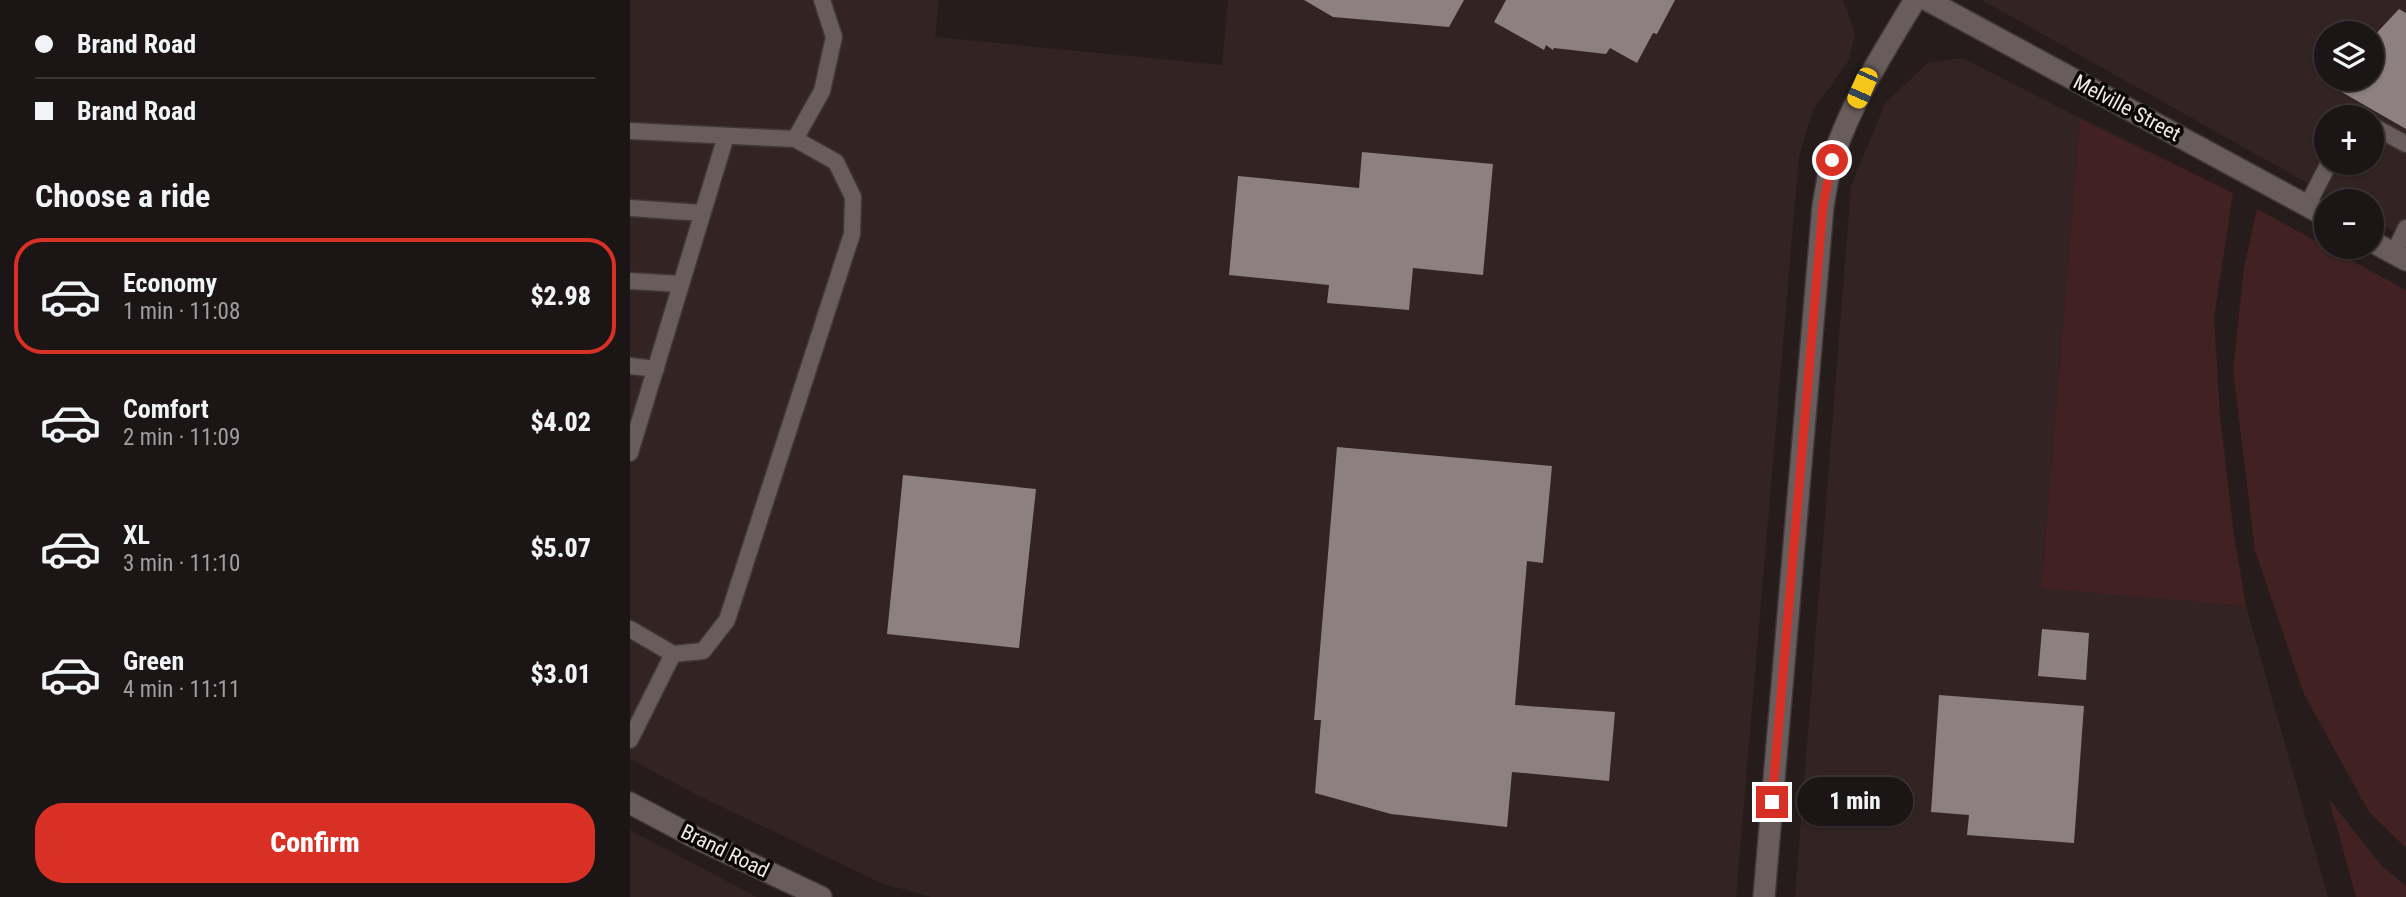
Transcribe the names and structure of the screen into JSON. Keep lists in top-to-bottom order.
{
  "streets": {
    "street": ["Melville Street", "Brand Road"]
  },
  "page": {
    "banner": ["Brand Road", "Brand Road"],
    "map_buttons": ["+", "−"],
    "heading": "Choose a ride",
    "list": [
      {
        "name": "Economy",
        "note": "1 min · 11:08",
        "value": "$2.98"
      },
      {
        "name": "Comfort",
        "note": "2 min · 11:09",
        "value": "$4.02"
      },
      {
        "name": "XL",
        "note": "3 min · 11:10",
        "value": "$5.07"
      },
      {
        "name": "Green",
        "note": "4 min · 11:11",
        "value": "$3.01"
      }
    ],
    "bubble": "1 min",
    "buttons": "Confirm"
  }
}
